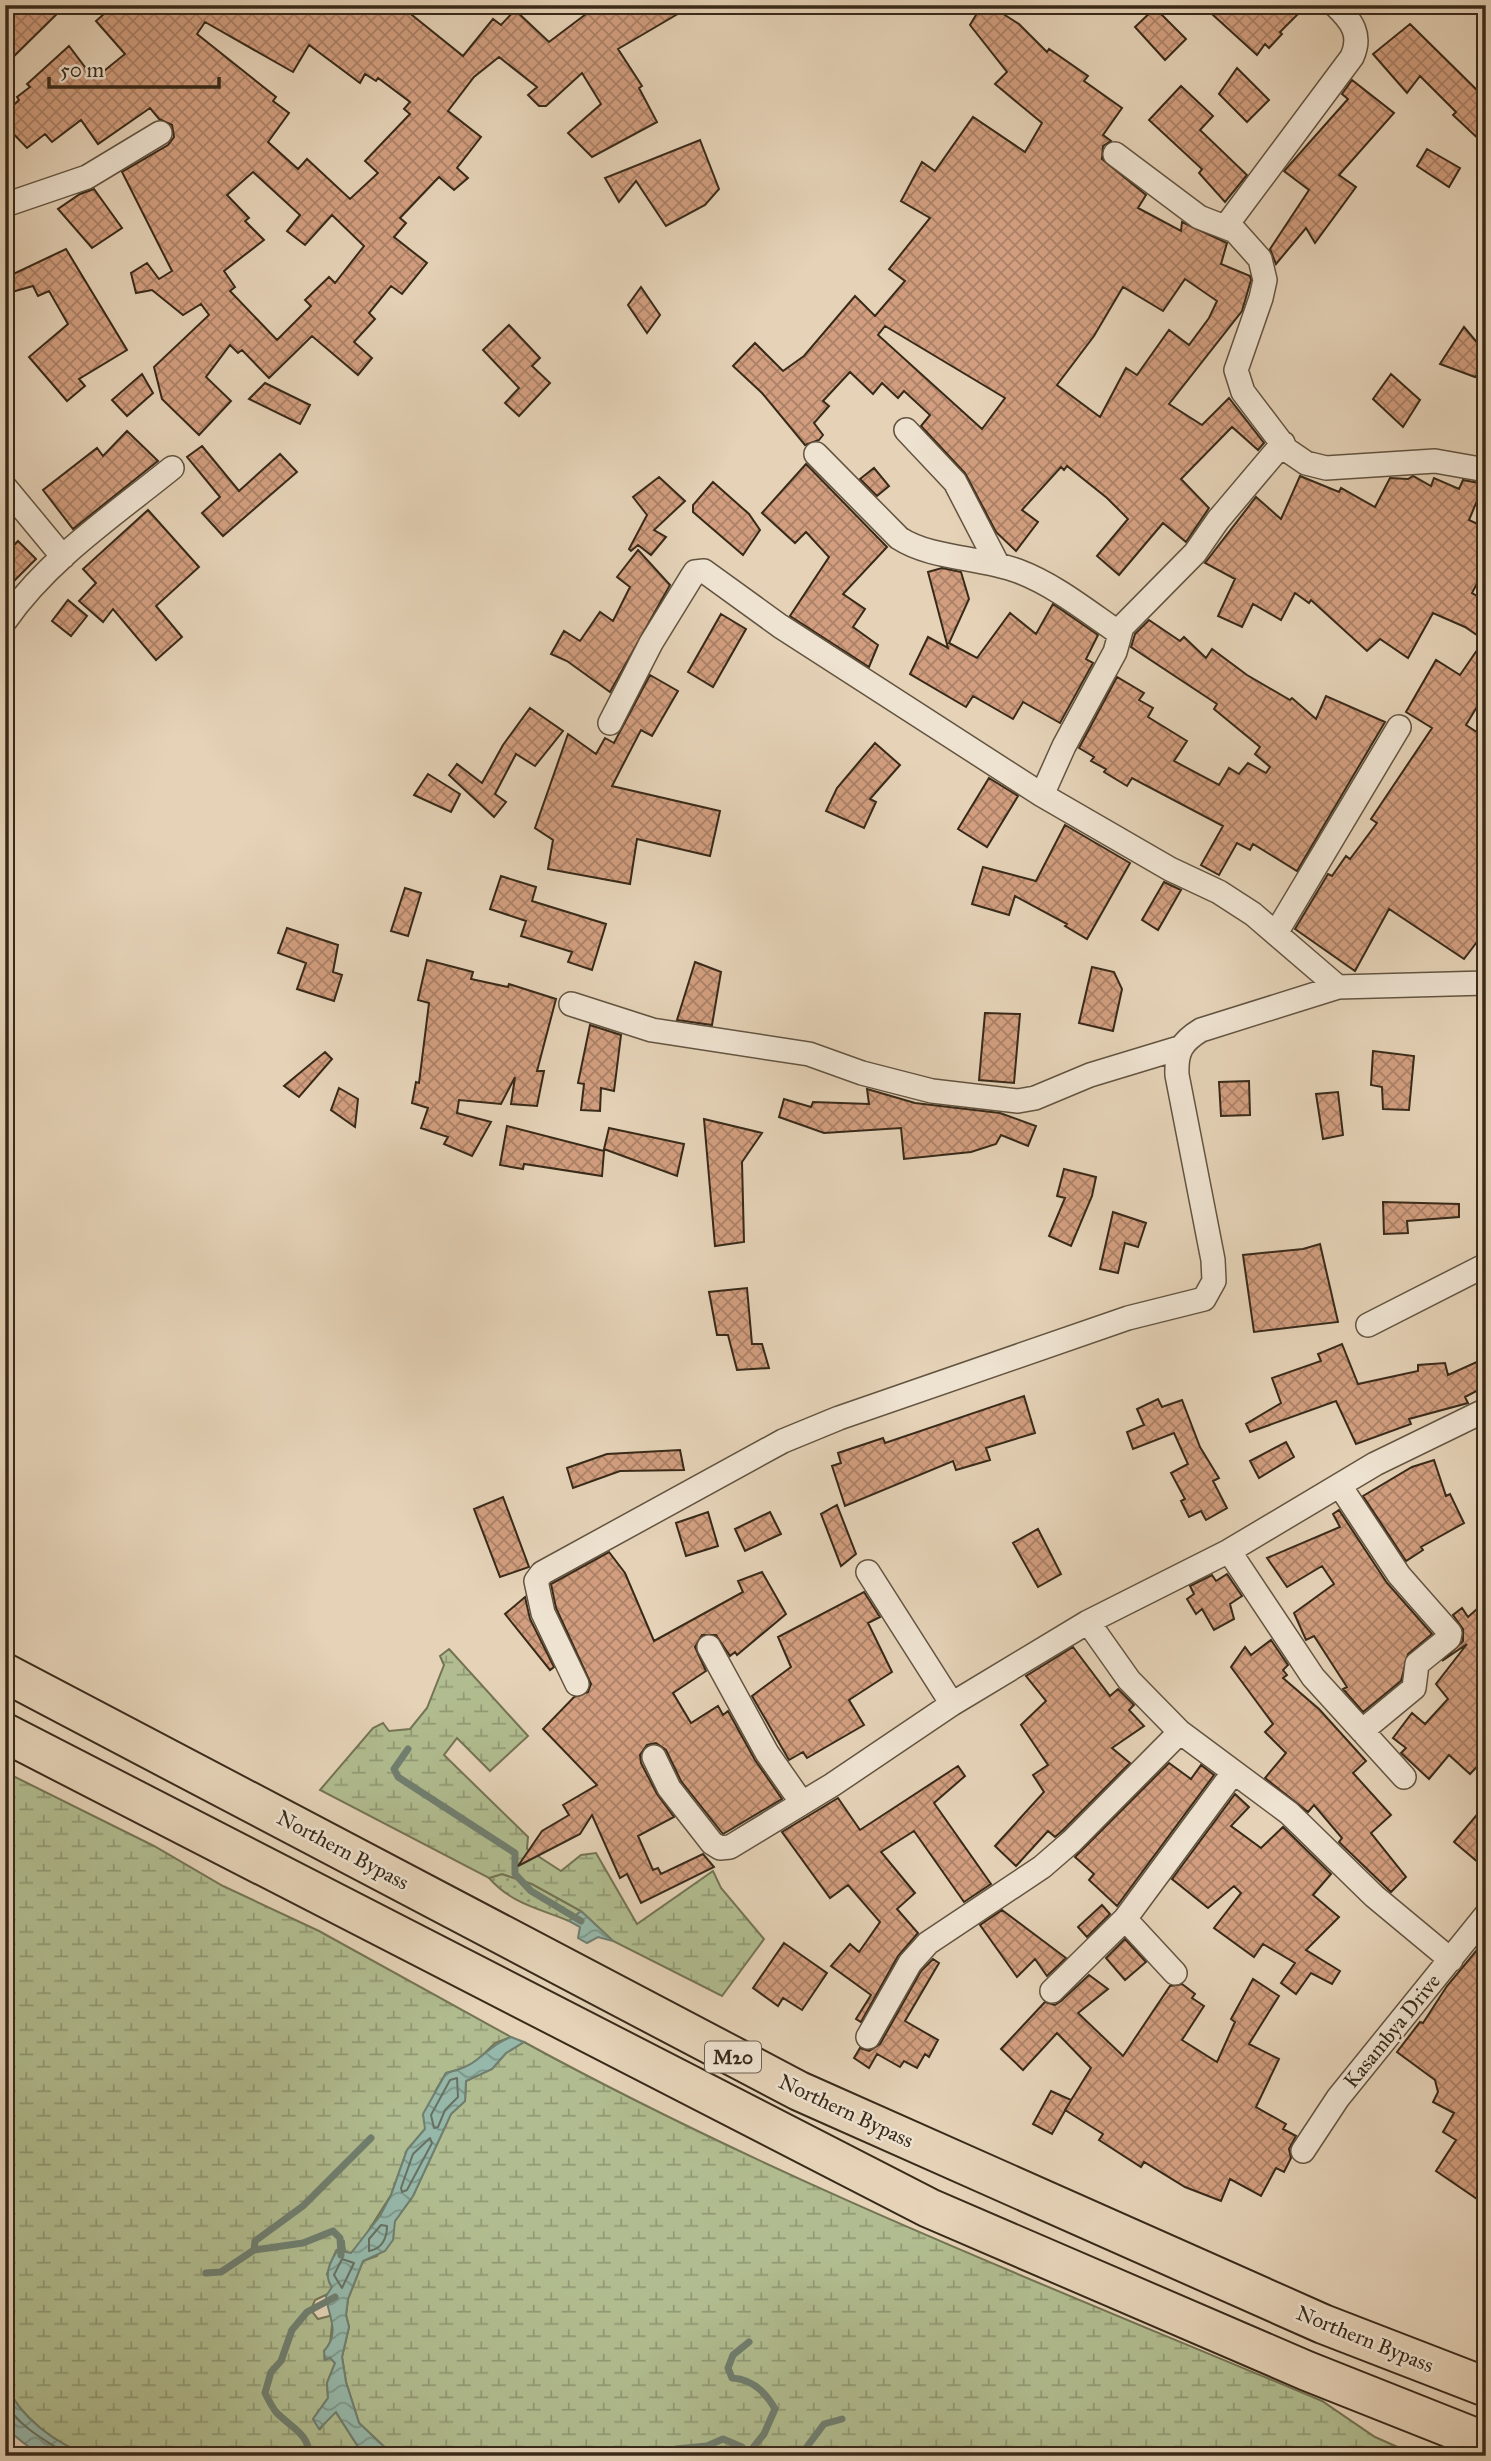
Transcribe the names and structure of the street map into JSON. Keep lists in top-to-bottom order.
{
  "streets": {
    "highway": ["Northern Bypass", "M20"],
    "street": ["Kasambya Drive"]
  },
  "scale_bar": "50 m"
}
